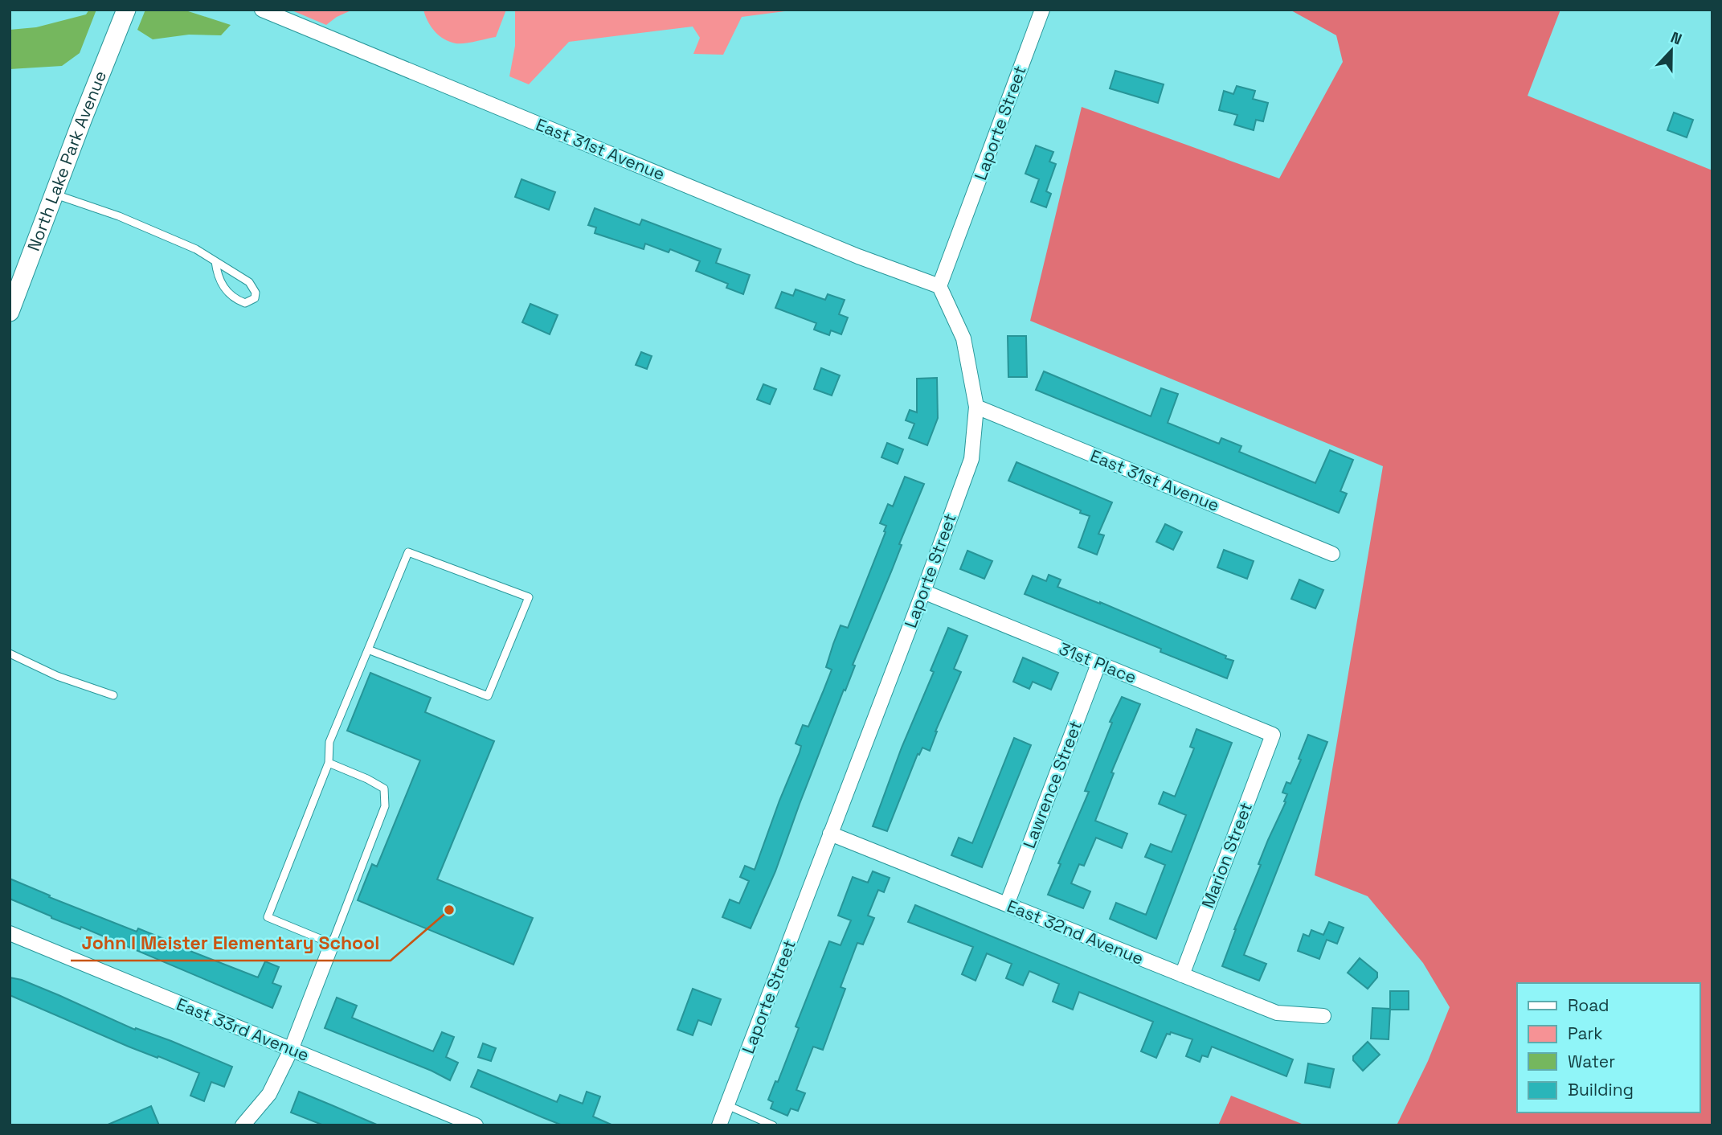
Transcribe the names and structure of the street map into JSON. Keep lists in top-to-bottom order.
{
  "streets": {
    "street": [
      "Laporte Street",
      "East 31st Avenue",
      "North Lake Park Avenue",
      "31st Place",
      "Lawrence Street",
      "Marion Street",
      "East 32nd Avenue",
      "East 33rd Avenue"
    ]
  },
  "crossings": [
    ["Laporte Street", "East 31st Avenue"],
    ["Laporte Street", "31st Place"],
    ["Laporte Street", "East 32nd Avenue"],
    ["31st Place", "Lawrence Street"],
    ["31st Place", "Marion Street"],
    ["Lawrence Street", "East 32nd Avenue"],
    ["Marion Street", "East 32nd Avenue"]
  ],
  "places": ["John I Meister Elementary School"],
  "legend": [
    "Road",
    "Park",
    "Water",
    "Building"
  ],
  "north": "top"
}
